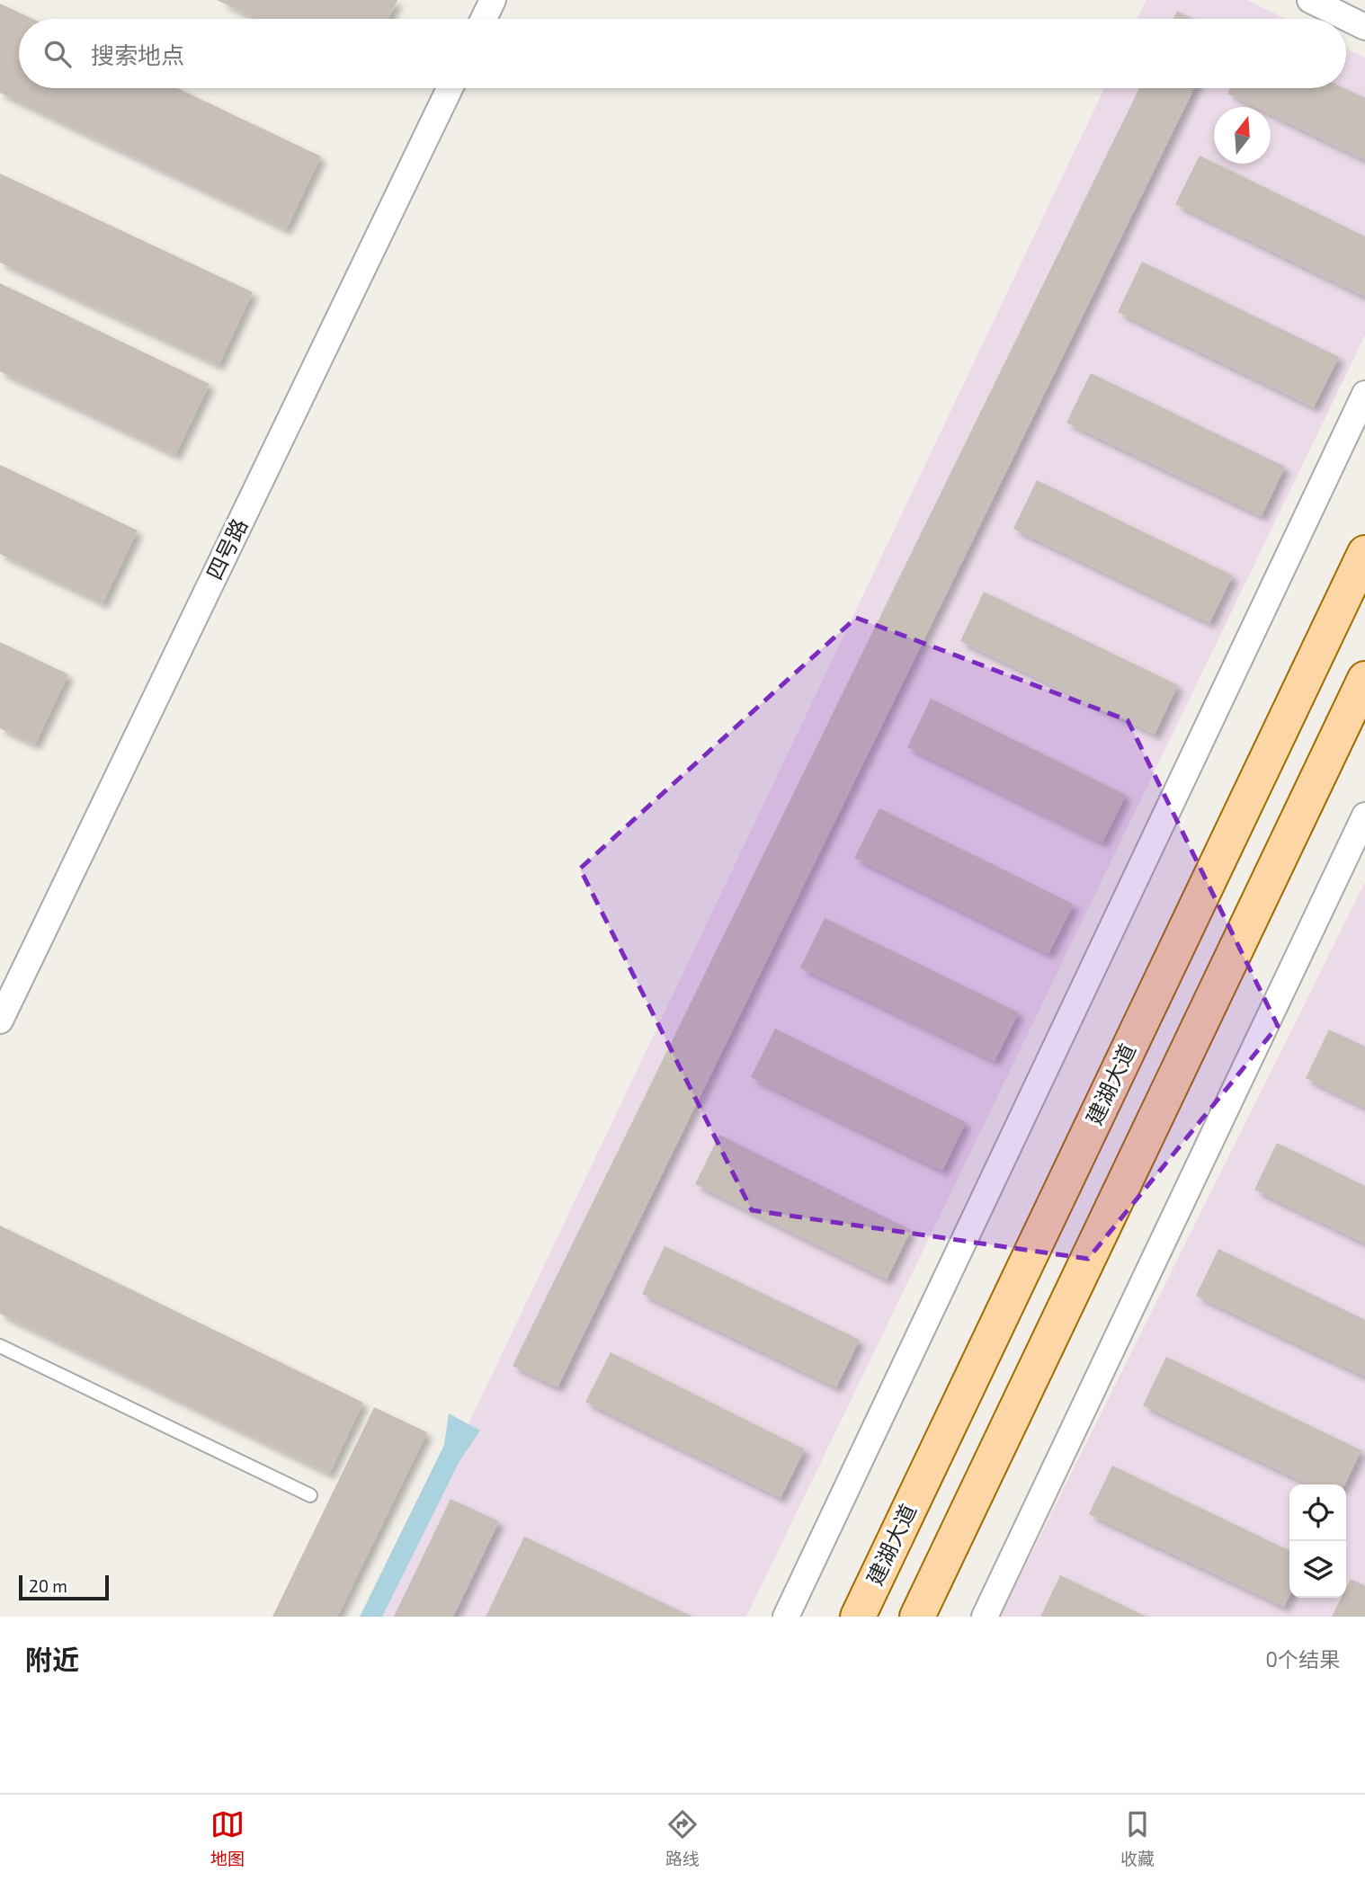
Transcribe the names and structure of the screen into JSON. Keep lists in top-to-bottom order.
{
  "streets": {
    "main road": ["建湖大道"],
    "street": ["四号路"]
  },
  "scale_bar": "20 m",
  "north": "top",
  "page": {
    "search": "搜索地点",
    "scale": "20 m",
    "heading": ["附近", "0个结果"],
    "nav": ["地图", "路线", "收藏"]
  }
}
